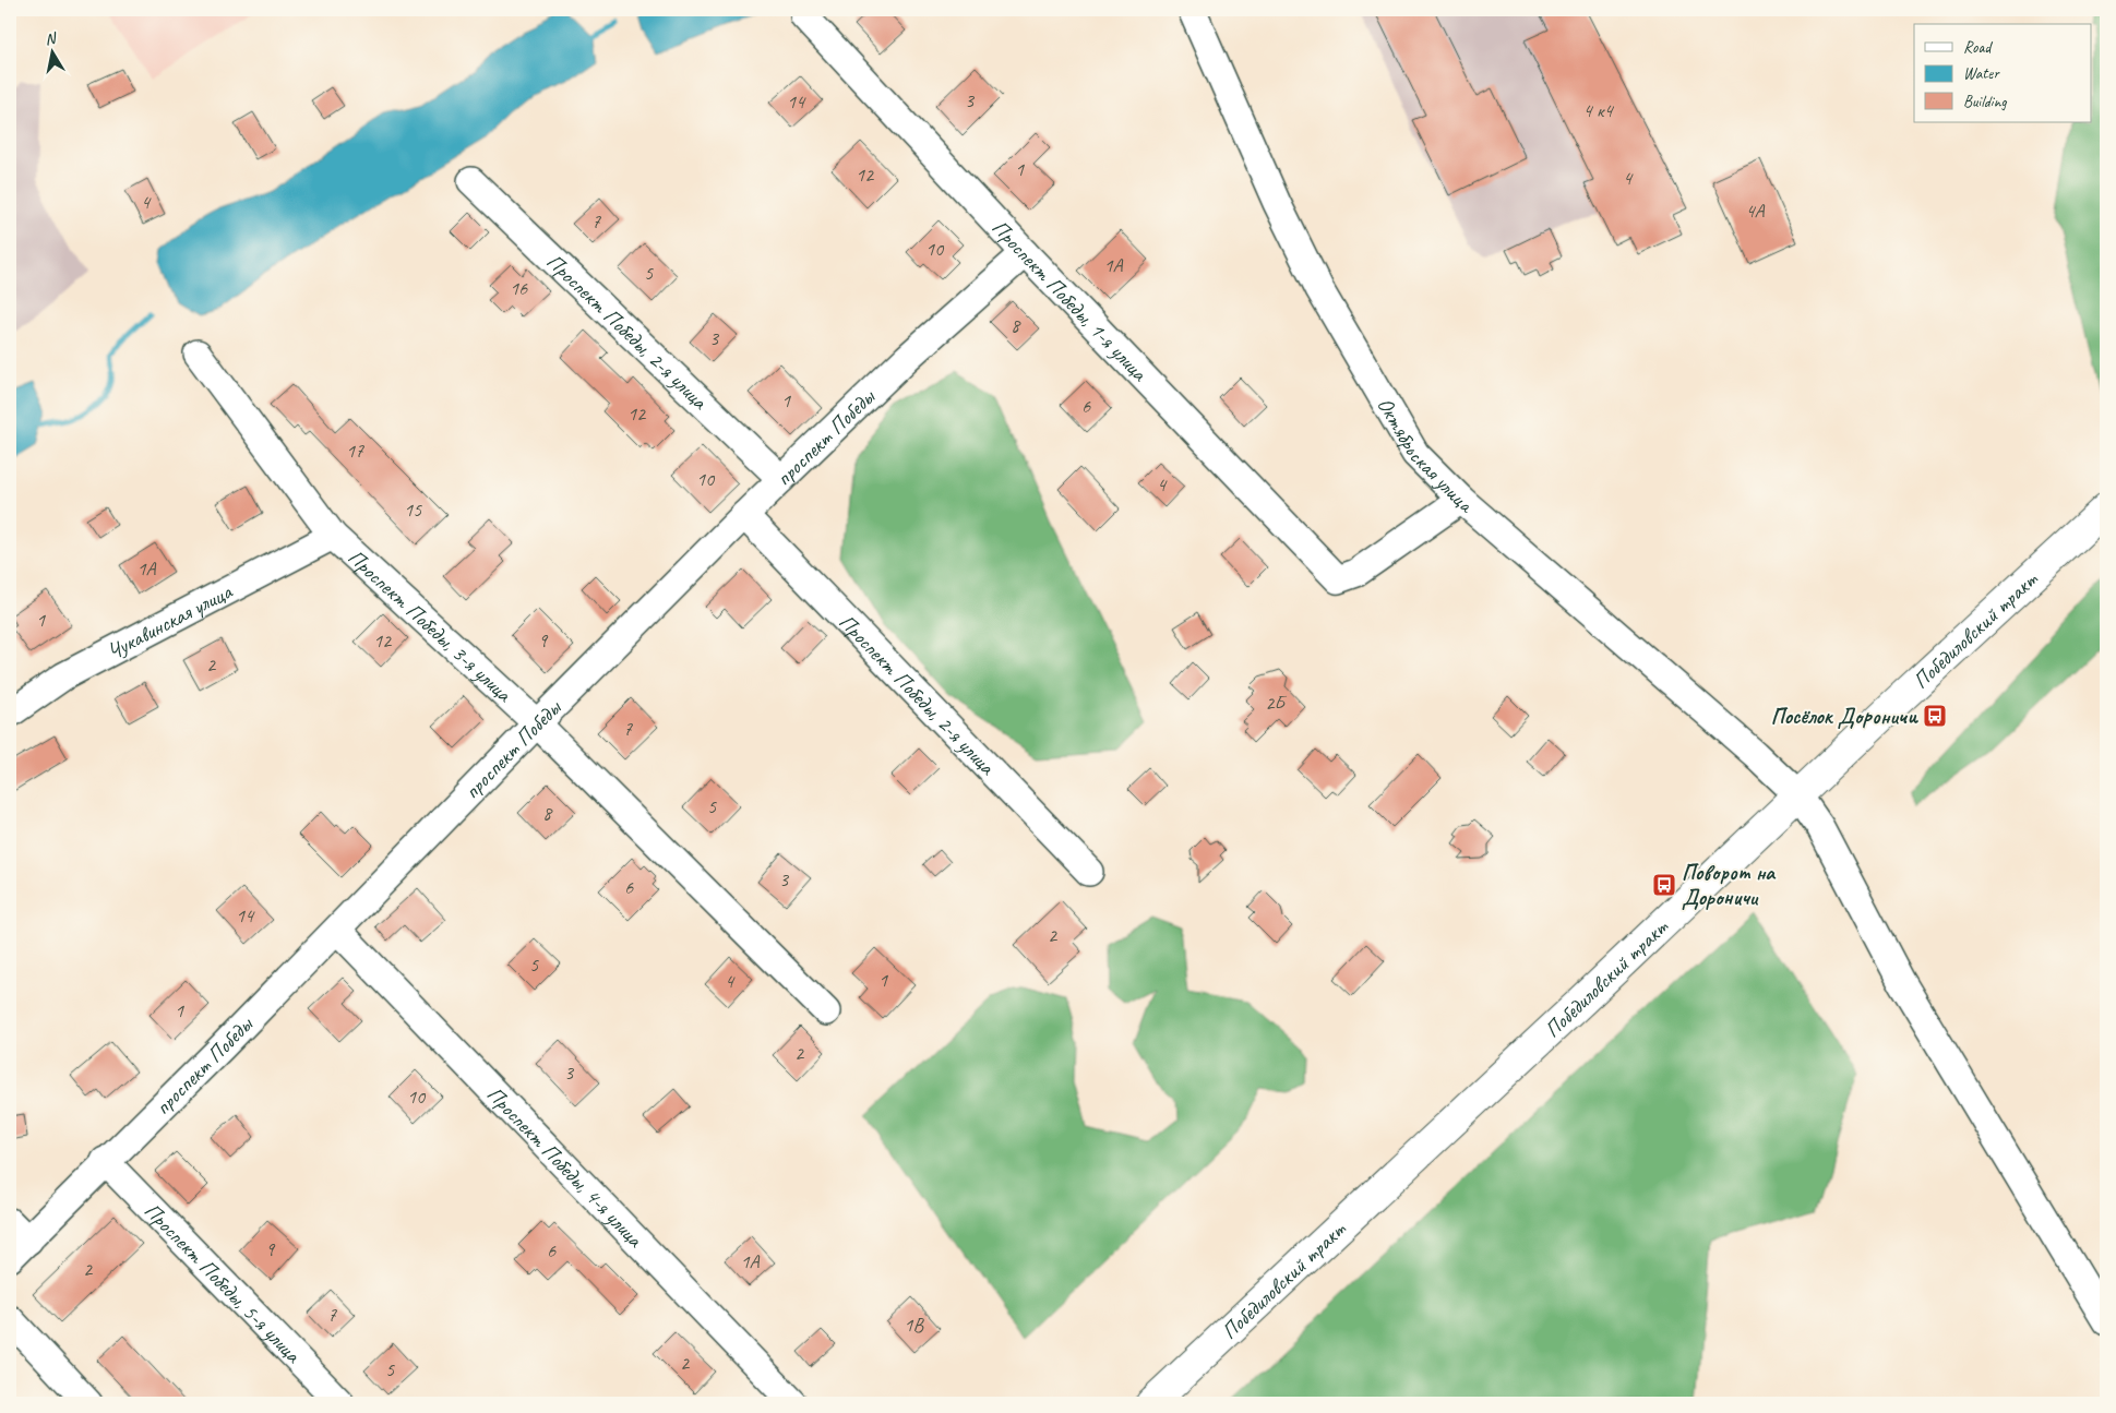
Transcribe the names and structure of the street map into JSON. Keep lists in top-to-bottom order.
{
  "streets": {
    "main road": ["Победиловский тракт"],
    "street": [
      "Проспект Победы, 1-я улица",
      "Проспект Победы, 2-я улица",
      "проспект Победы",
      "Октябрьская улица",
      "Чукавинская улица",
      "Проспект Победы, 3-я улица",
      "Проспект Победы, 4-я улица",
      "Проспект Победы, 5-я улица"
    ]
  },
  "crossings": [
    ["Проспект Победы, 1-я улица", "проспект Победы"],
    ["Проспект Победы, 1-я улица", "Октябрьская улица"],
    ["Проспект Победы, 2-я улица", "проспект Победы"],
    ["проспект Победы", "Проспект Победы, 3-я улица"],
    ["проспект Победы", "Проспект Победы, 4-я улица"],
    ["проспект Победы", "Проспект Победы, 5-я улица"],
    ["Октябрьская улица", "Победиловский тракт"],
    ["Чукавинская улица", "Проспект Победы, 3-я улица"]
  ],
  "places": {
    "bus stop": ["Посёлок Дороничи", "Поворот на Дороничи"]
  },
  "house_numbers": [
    "3",
    "14",
    "4 к4",
    "1",
    "12",
    "4",
    "4",
    "4А",
    "7",
    "10",
    "1А",
    "5",
    "16",
    "8",
    "3",
    "1",
    "6",
    "12",
    "17",
    "10",
    "4",
    "15",
    "1А",
    "1",
    "12",
    "9",
    "2",
    "2Б",
    "7",
    "5",
    "8",
    "3",
    "6",
    "14",
    "2",
    "5",
    "1",
    "4",
    "1",
    "2",
    "3",
    "10",
    "9",
    "6",
    "1А",
    "2",
    "7",
    "1В",
    "2",
    "5"
  ],
  "legend": ["Road", "Water", "Building"],
  "north": "top"
}
